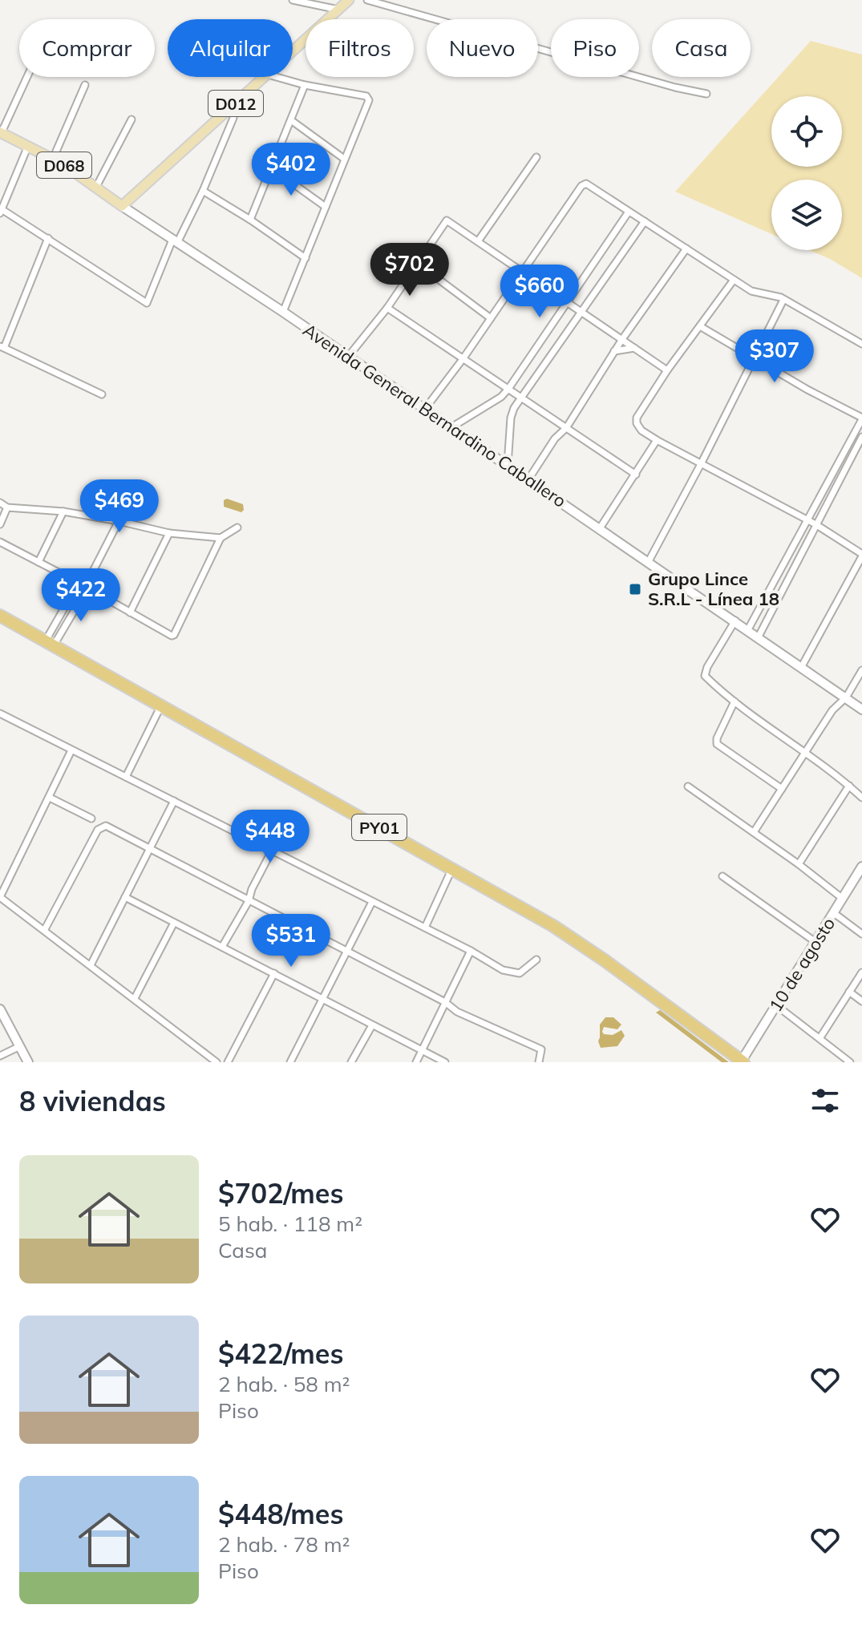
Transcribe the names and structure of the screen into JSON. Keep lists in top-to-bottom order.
{
  "streets": {
    "highway": ["PY01"],
    "main road": [
      "D012",
      "D068",
      "Avenida General Bernardino Caballero",
      "10 de agosto"
    ]
  },
  "crossings": [
    ["D012", "Avenida General Bernardino Caballero"],
    ["PY01", "10 de agosto"]
  ],
  "places": {
    "transit": ["Grupo Lince S.R.L - Línea 18"]
  },
  "page": {
    "chip": [
      "Comprar",
      "Alquilar",
      "Filtros",
      "Nuevo",
      "Piso",
      "Casa"
    ],
    "price": [
      "$402",
      "$702",
      "$660",
      "$307",
      "$469",
      "$422",
      "$448",
      "$531"
    ],
    "heading": "8 viviendas",
    "list": [
      {
        "name": "$702/mes",
        "note": "5 hab. · 118 m² · Casa"
      },
      {
        "name": "$422/mes",
        "note": "2 hab. · 58 m² · Piso"
      },
      {
        "name": "$448/mes",
        "note": "2 hab. · 78 m² · Piso"
      }
    ]
  }
}
